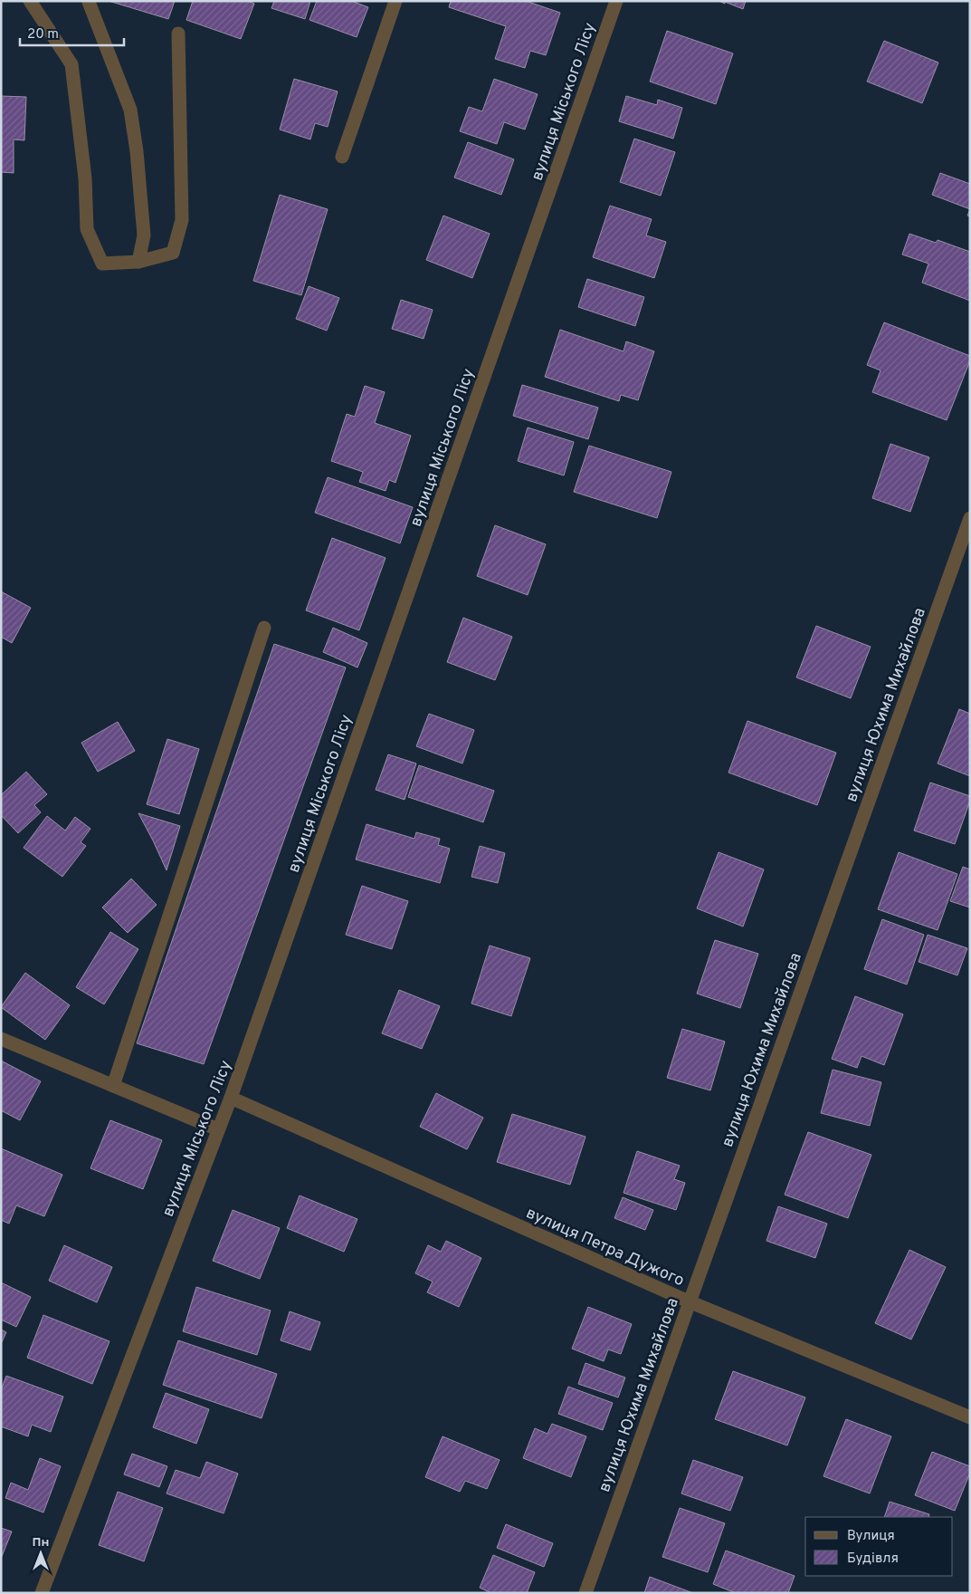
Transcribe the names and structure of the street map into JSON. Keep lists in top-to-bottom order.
{
  "streets": {
    "street": ["вулиця Міського Лісу", "вулиця Юхима Михайлова", "вулиця Петра Дужого"]
  },
  "crossings": [
    ["вулиця Міського Лісу", "вулиця Петра Дужого"],
    ["вулиця Юхима Михайлова", "вулиця Петра Дужого"]
  ],
  "legend": ["Вулиця", "Будівля"],
  "scale_bar": "20 m",
  "north": "top"
}
